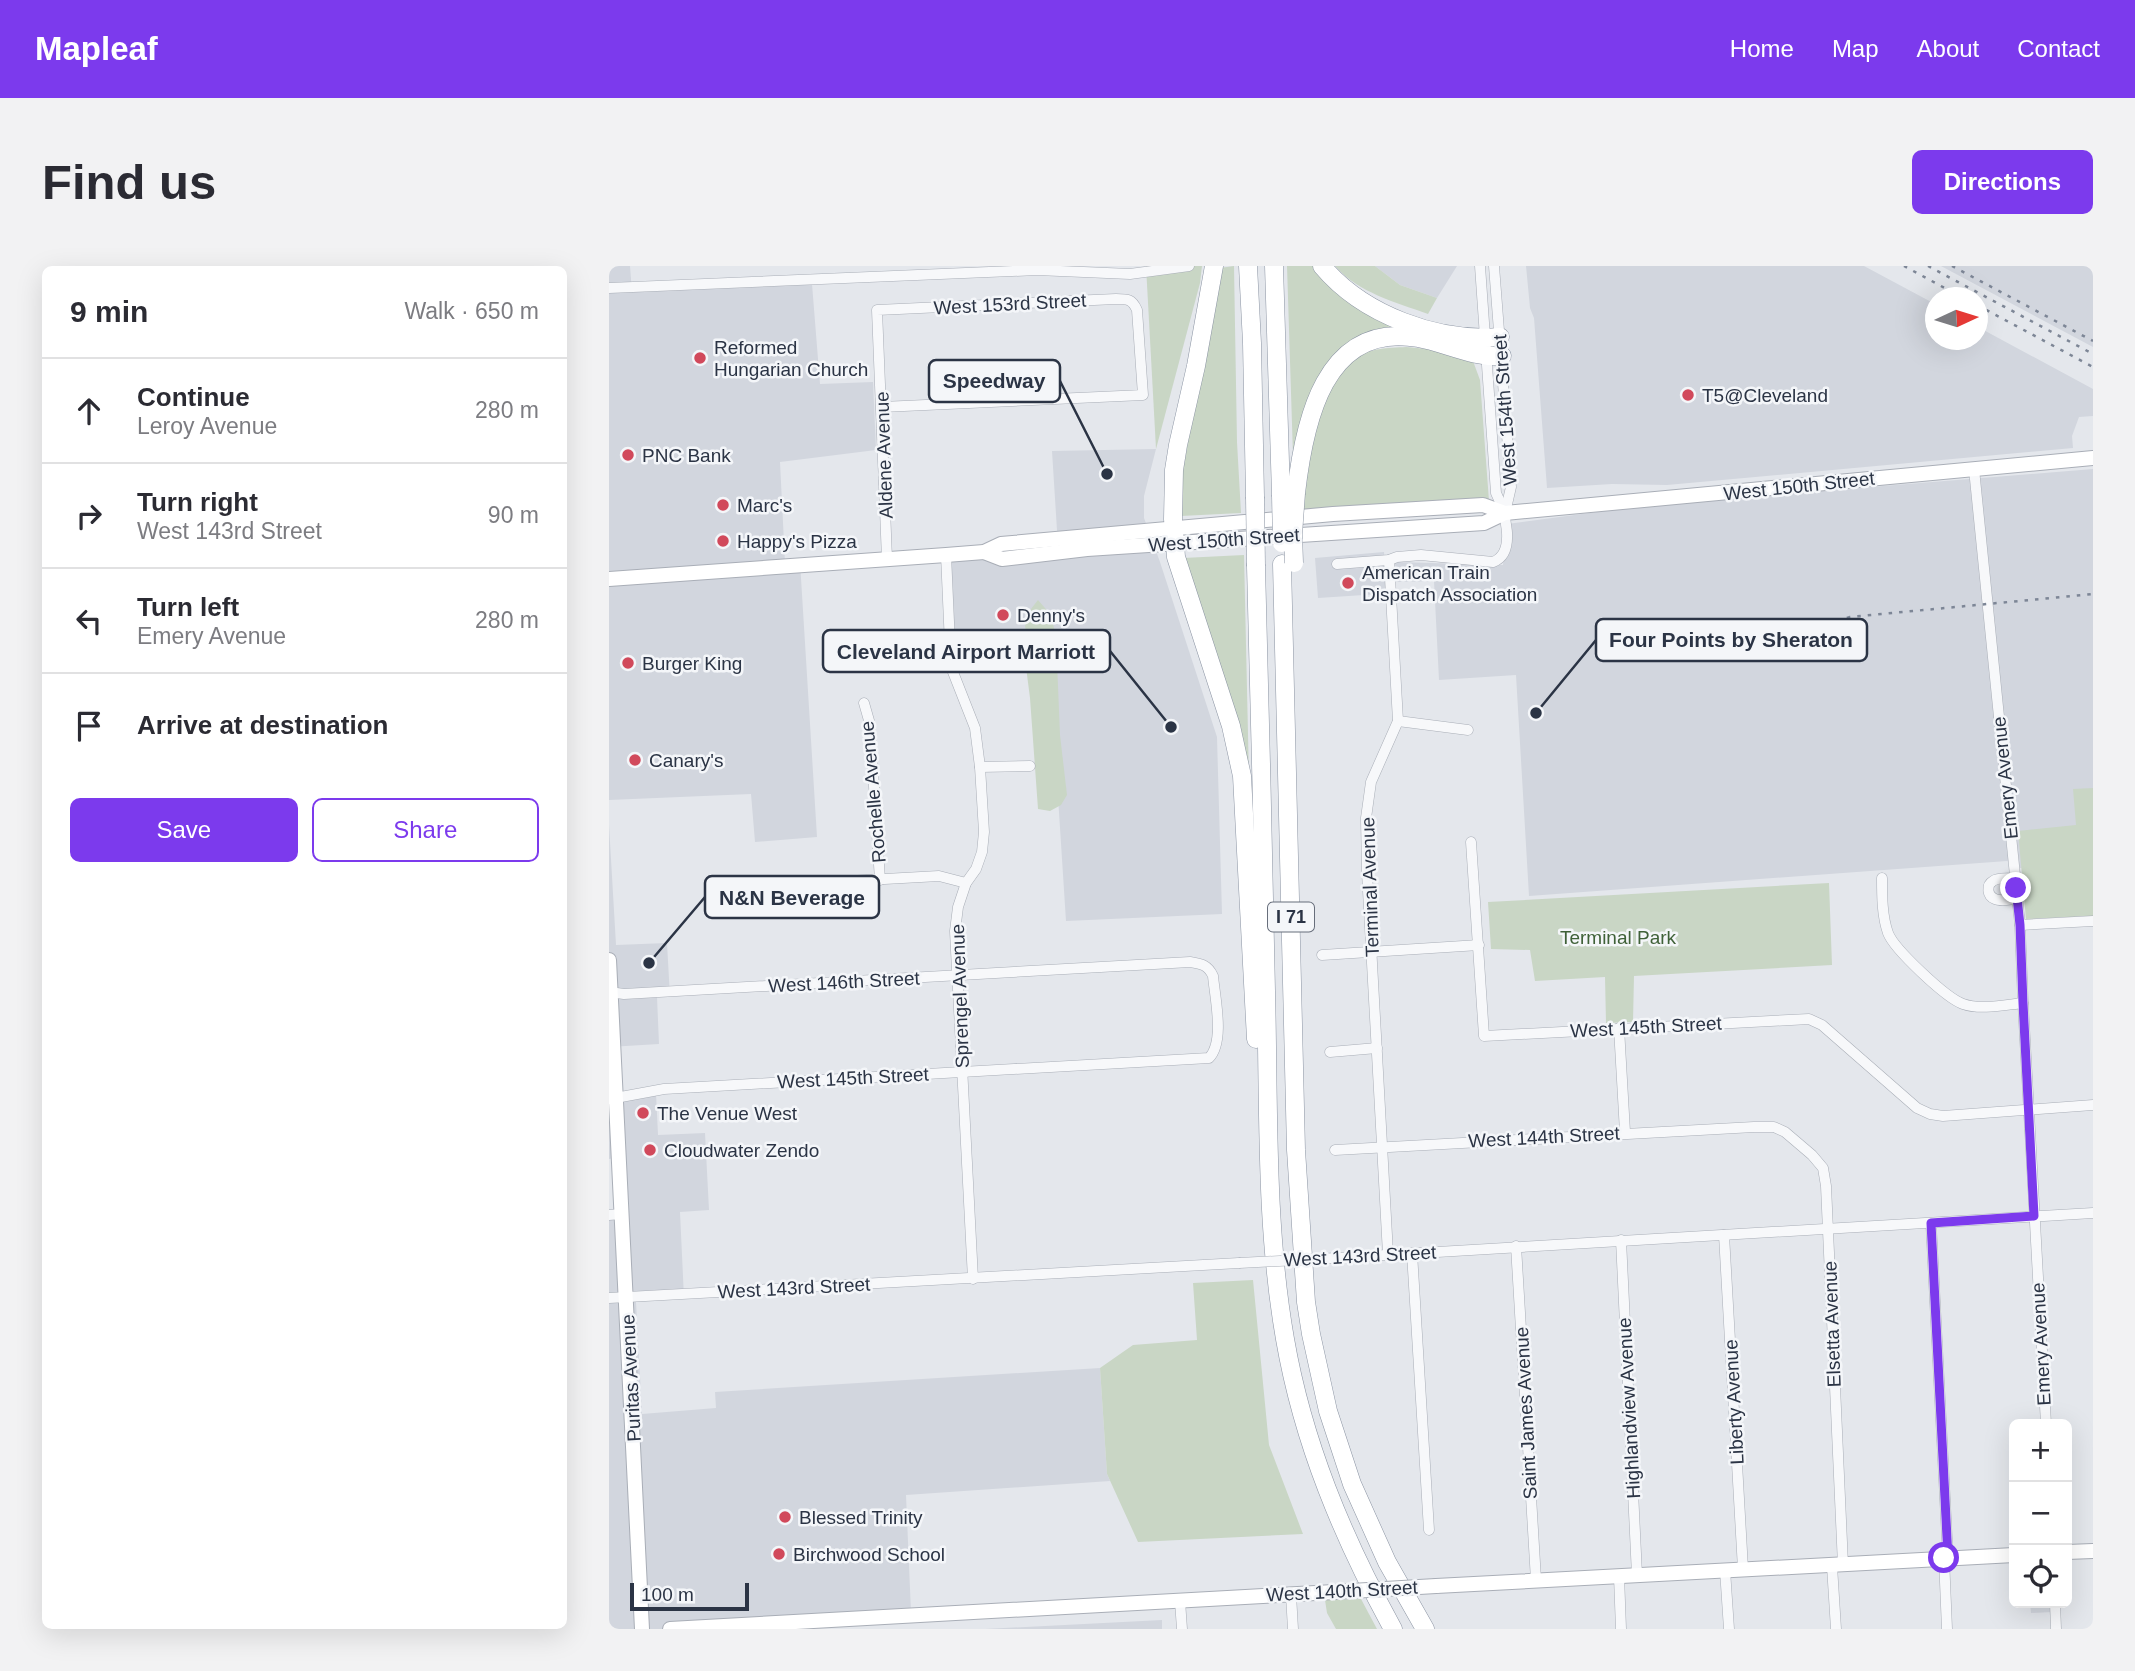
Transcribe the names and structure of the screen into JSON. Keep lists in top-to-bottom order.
{
  "streets": {
    "highway": ["I 71"],
    "street": [
      "West 153rd Street",
      "West 154th Street",
      "Aldene Avenue",
      "West 150th Street",
      "Emery Avenue",
      "Rochelle Avenue",
      "Terminal Avenue",
      "West 146th Street",
      "Sprengel Avenue",
      "West 145th Street",
      "West 144th Street",
      "West 143rd Street",
      "Elsetta Avenue",
      "Puritas Avenue",
      "Liberty Avenue",
      "Highlandview Avenue",
      "Saint James Avenue",
      "West 140th Street"
    ]
  },
  "crossings": [
    ["West 153rd Street", "Aldene Avenue"],
    ["West 154th Street", "West 150th Street"],
    ["Aldene Avenue", "West 150th Street"],
    ["West 150th Street", "Emery Avenue"],
    ["West 150th Street", "Sprengel Avenue"],
    ["Emery Avenue", "West 145th Street"],
    ["Emery Avenue", "West 143rd Street"],
    ["Terminal Avenue", "West 144th Street"],
    ["Terminal Avenue", "West 143rd Street"],
    ["West 146th Street", "Sprengel Avenue"],
    ["West 146th Street", "West 145th Street"],
    ["West 146th Street", "Puritas Avenue"],
    ["Sprengel Avenue", "West 145th Street"],
    ["Sprengel Avenue", "West 143rd Street"],
    ["West 145th Street", "Puritas Avenue"],
    ["West 144th Street", "Elsetta Avenue"],
    ["West 143rd Street", "Elsetta Avenue"],
    ["West 143rd Street", "Puritas Avenue"],
    ["West 143rd Street", "Liberty Avenue"],
    ["West 143rd Street", "Highlandview Avenue"],
    ["West 143rd Street", "Saint James Avenue"],
    ["Elsetta Avenue", "West 140th Street"],
    ["Liberty Avenue", "West 140th Street"],
    ["Highlandview Avenue", "West 140th Street"],
    ["Saint James Avenue", "West 140th Street"]
  ],
  "parks": ["Terminal Park"],
  "places": [
    "Reformed Hungarian Church",
    "T5@Cleveland",
    "PNC Bank",
    "Speedway",
    "Marc's",
    "Happy's Pizza",
    "American Train Dispatch Association",
    "Denny's",
    "Burger King",
    "Four Points by Sheraton",
    "Cleveland Airport Marriott",
    "Canary's",
    "N&N Beverage",
    "The Venue West",
    "Cloudwater Zendo",
    "Blessed Trinity",
    "Birchwood School"
  ],
  "scale_bar": "100 m",
  "north": "right",
  "page": {
    "header": "Mapleaf",
    "nav": [
      "Home",
      "Map",
      "About",
      "Contact"
    ],
    "buttons": [
      "Directions",
      ["Save", "Share"]
    ],
    "title": "Find us",
    "heading": ["9 min", "Walk · 650 m"],
    "list": [
      ["Continue", "Leroy Avenue", "280 m"],
      ["Turn right", "West 143rd Street", "90 m"],
      ["Turn left", "Emery Avenue", "280 m"],
      "Arrive at destination"
    ],
    "map_buttons": ["+", "−"],
    "scale": "100 m"
  }
}
